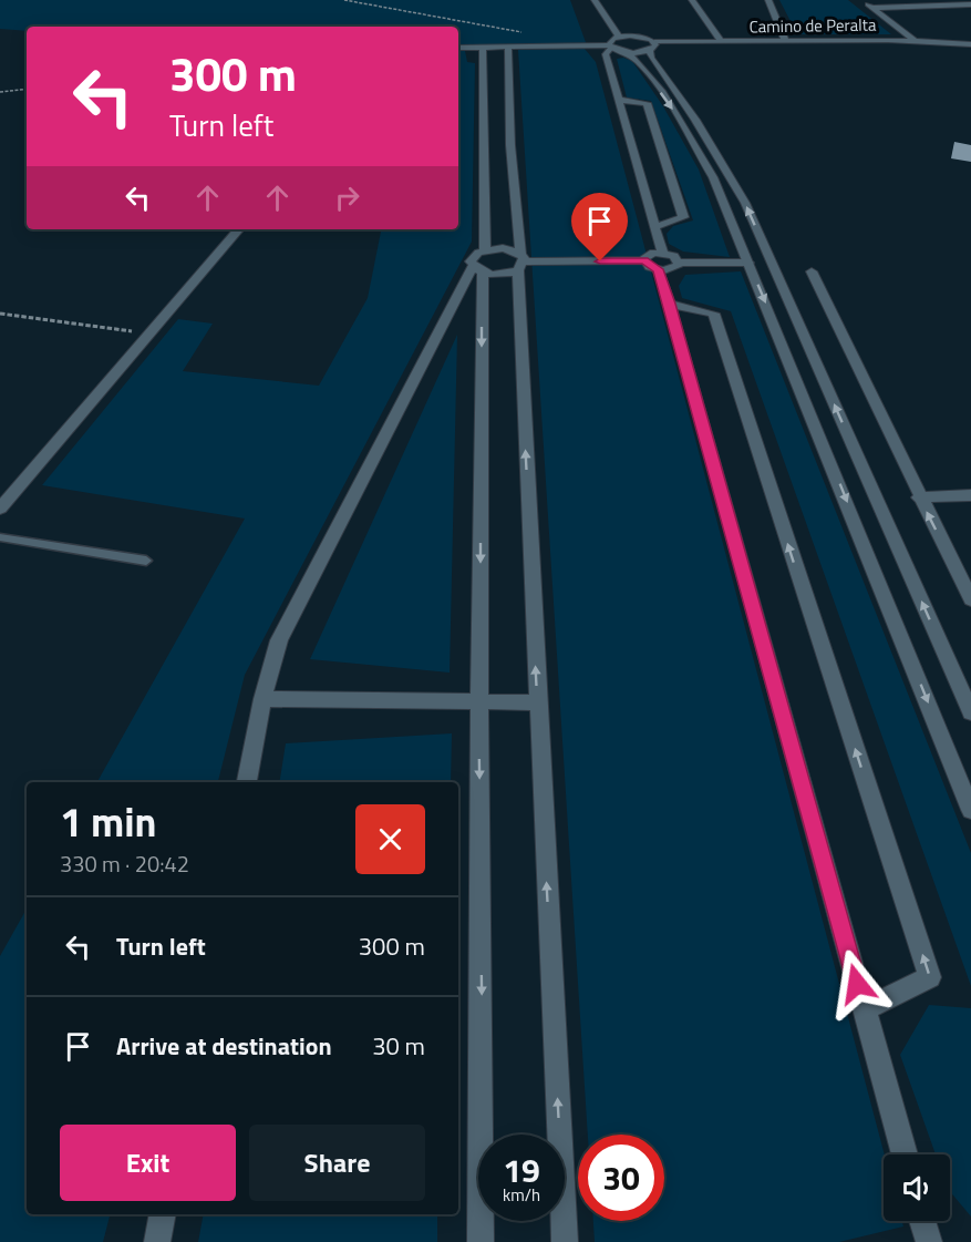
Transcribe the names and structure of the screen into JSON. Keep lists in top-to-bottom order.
{
  "streets": {
    "street": ["Camino de Peralta"]
  },
  "page": {
    "turn": ["300 m", "Turn left"],
    "heading": ["1 min", "330 m · 20:42"],
    "list": [
      {
        "name": "Turn left",
        "value": "300 m"
      },
      {
        "name": "Arrive at destination",
        "value": "30 m"
      }
    ],
    "buttons": ["Exit", "Share"],
    "speed": "19 km/h",
    "limit": "30"
  }
}
